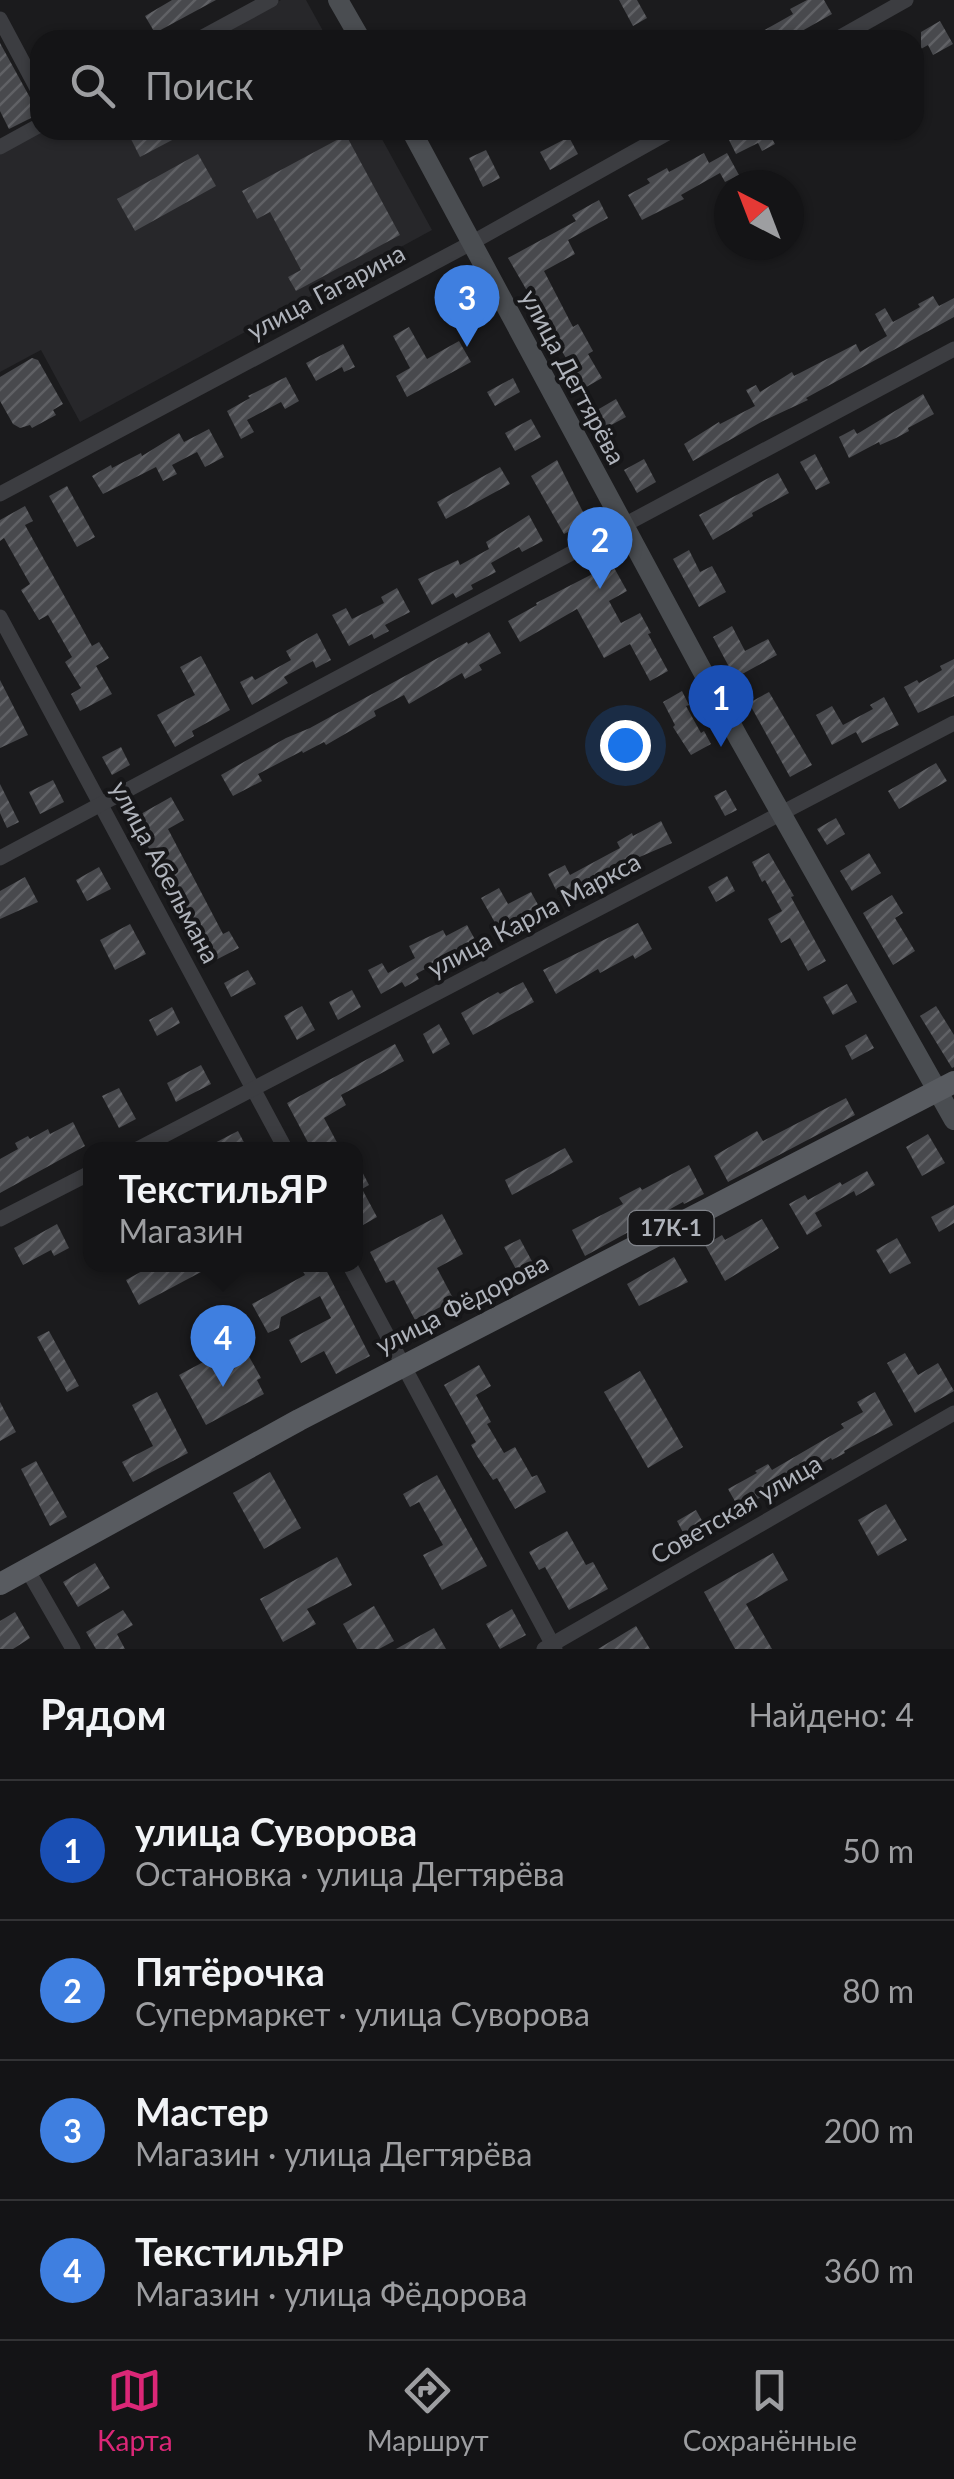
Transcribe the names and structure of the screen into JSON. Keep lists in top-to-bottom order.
{
  "streets": {
    "main road": ["улица Дегтярёва", "17К-1", "улица Фёдорова"],
    "street": [
      "улица Гагарина",
      "улица Абельмана",
      "улица Карла Маркса",
      "Советская улица"
    ]
  },
  "crossings": [
    ["улица Гагарина", "улица Дегтярёва"],
    ["улица Дегтярёва", "улица Карла Маркса"],
    ["улица Дегтярёва", "улица Фёдорова"],
    ["улица Абельмана", "улица Карла Маркса"]
  ],
  "north": "top left",
  "page": {
    "search": "Поиск",
    "pins": [
      "3",
      "2",
      "1",
      "4"
    ],
    "popup": ["ТекстильЯР", "Магазин"],
    "heading": ["Рядом", "Найдено: 4"],
    "list": [
      {
        "mark": "1",
        "name": "улица Суворова",
        "note": "Остановка · улица Дегтярёва",
        "value": "50 m"
      },
      {
        "mark": "2",
        "name": "Пятёрочка",
        "note": "Супермаркет · улица Суворова",
        "value": "80 m"
      },
      {
        "mark": "3",
        "name": "Мастер",
        "note": "Магазин · улица Дегтярёва",
        "value": "200 m"
      },
      {
        "mark": "4",
        "name": "ТекстильЯР",
        "note": "Магазин · улица Фёдорова",
        "value": "360 m"
      }
    ],
    "nav": ["Карта", "Маршрут", "Сохранённые"]
  }
}
